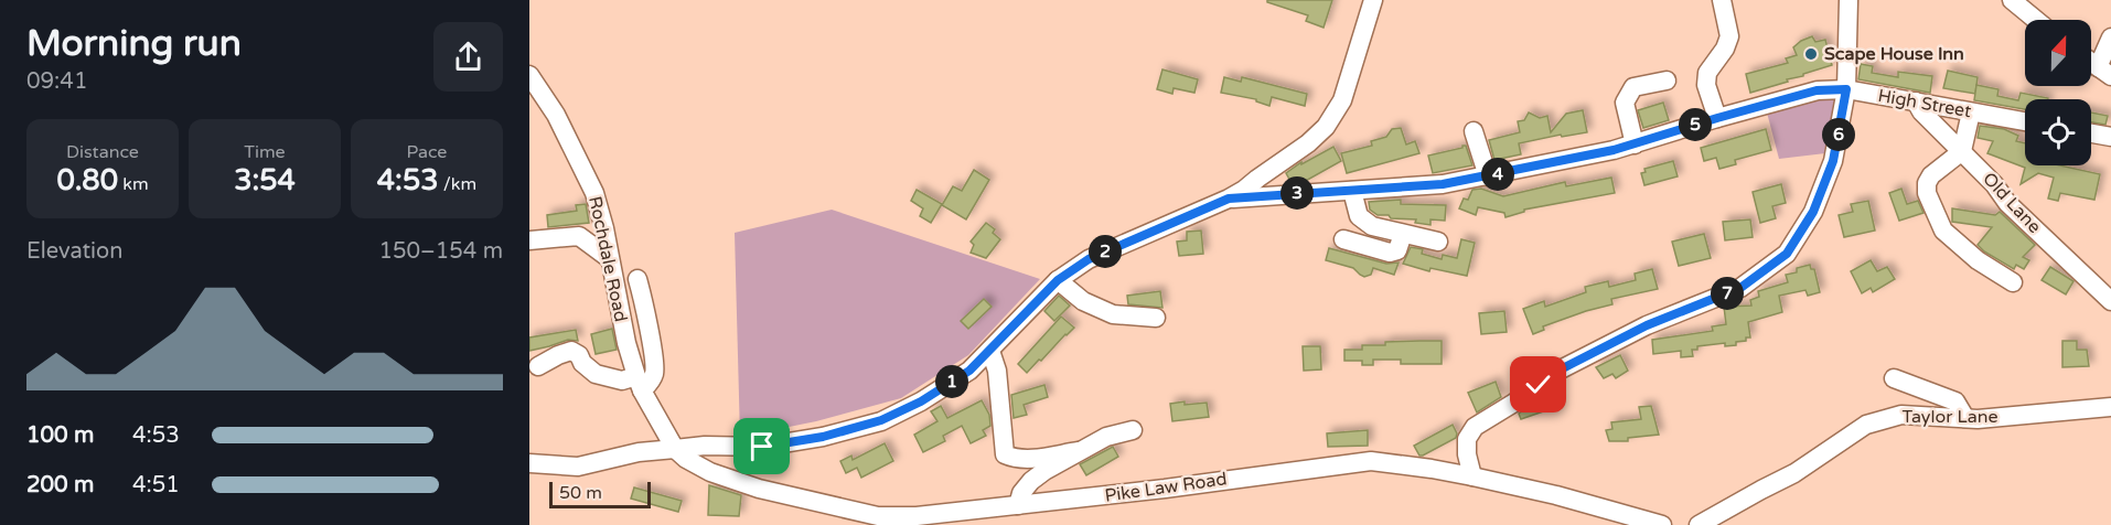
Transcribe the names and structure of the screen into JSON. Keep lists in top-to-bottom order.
{
  "streets": {
    "street": [
      "High Street",
      "Old Lane",
      "Rochdale Road",
      "Taylor Lane",
      "Pike Law Road"
    ]
  },
  "crossings": [
    ["High Street", "Old Lane"],
    ["Rochdale Road", "Pike Law Road"]
  ],
  "places": ["Scape House Inn"],
  "scale_bar": "50 m",
  "north": "top",
  "page": {
    "heading": ["Morning run", "09:41"],
    "pins": [
      "5",
      "6",
      "4",
      "3",
      "2",
      "7",
      "1"
    ],
    "stats": [
      ["Distance", "0.80 km"],
      ["Time", "3:54"],
      ["Pace", "4:53 /km"]
    ],
    "chart": ["Elevation", "150–154 m"],
    "list": [
      {
        "name": "100 m",
        "note": "4:53"
      },
      {
        "name": "200 m",
        "note": "4:51"
      }
    ],
    "scale": "50 m"
  }
}
